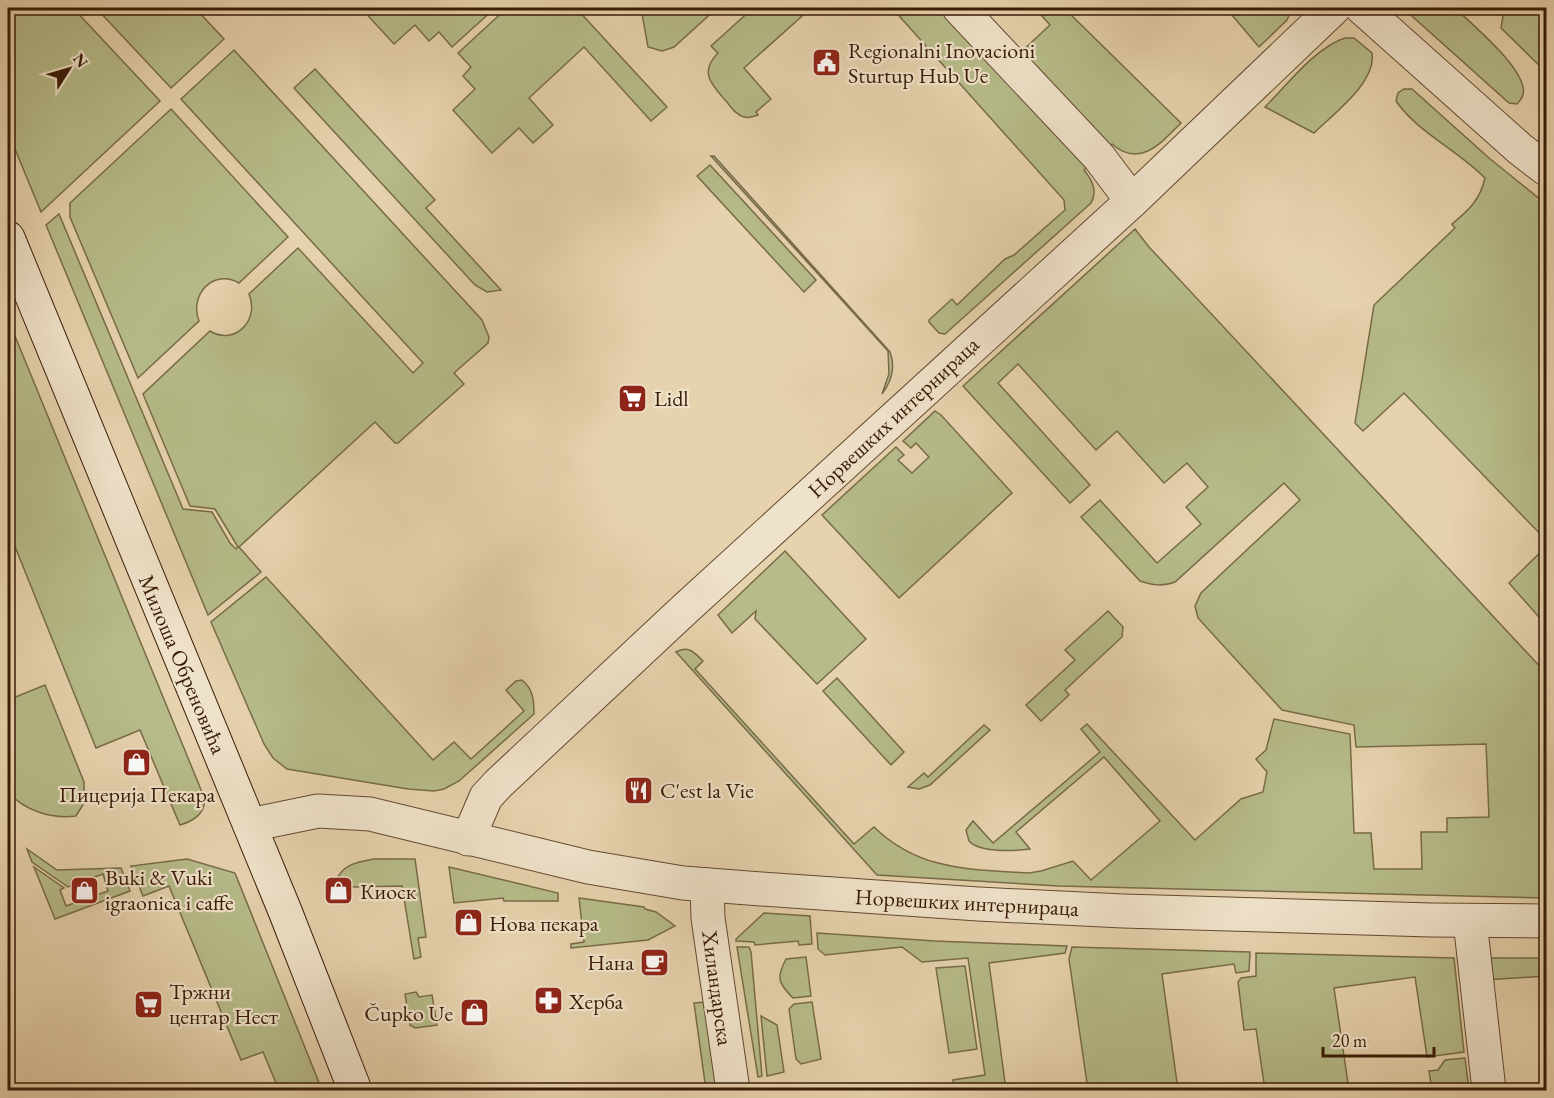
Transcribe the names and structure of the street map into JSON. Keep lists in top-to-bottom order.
{
  "streets": {
    "street": ["Норвешких интернираца", "Милоша Обреновића", "Хиландарска"]
  },
  "crossings": [
    ["Норвешких интернираца", "Милоша Обреновића"],
    ["Норвешких интернираца", "Хиландарска"]
  ],
  "places": {
    "public building": ["Regionalni Inovacioni Sturtup Hub Ue"],
    "supermarket": ["Lidl", "Тржни центар Нест"],
    "shop": [
      "Пицерија Пекара",
      "Buki & Vuki igraonica i caffe",
      "Киоск",
      "Нова пекара",
      "Čupko Ue"
    ],
    "restaurant": ["C'est la Vie"],
    "cafe": ["Нана"],
    "pharmacy": ["Херба"]
  },
  "scale_bar": "20 m",
  "north": "top right"
}
